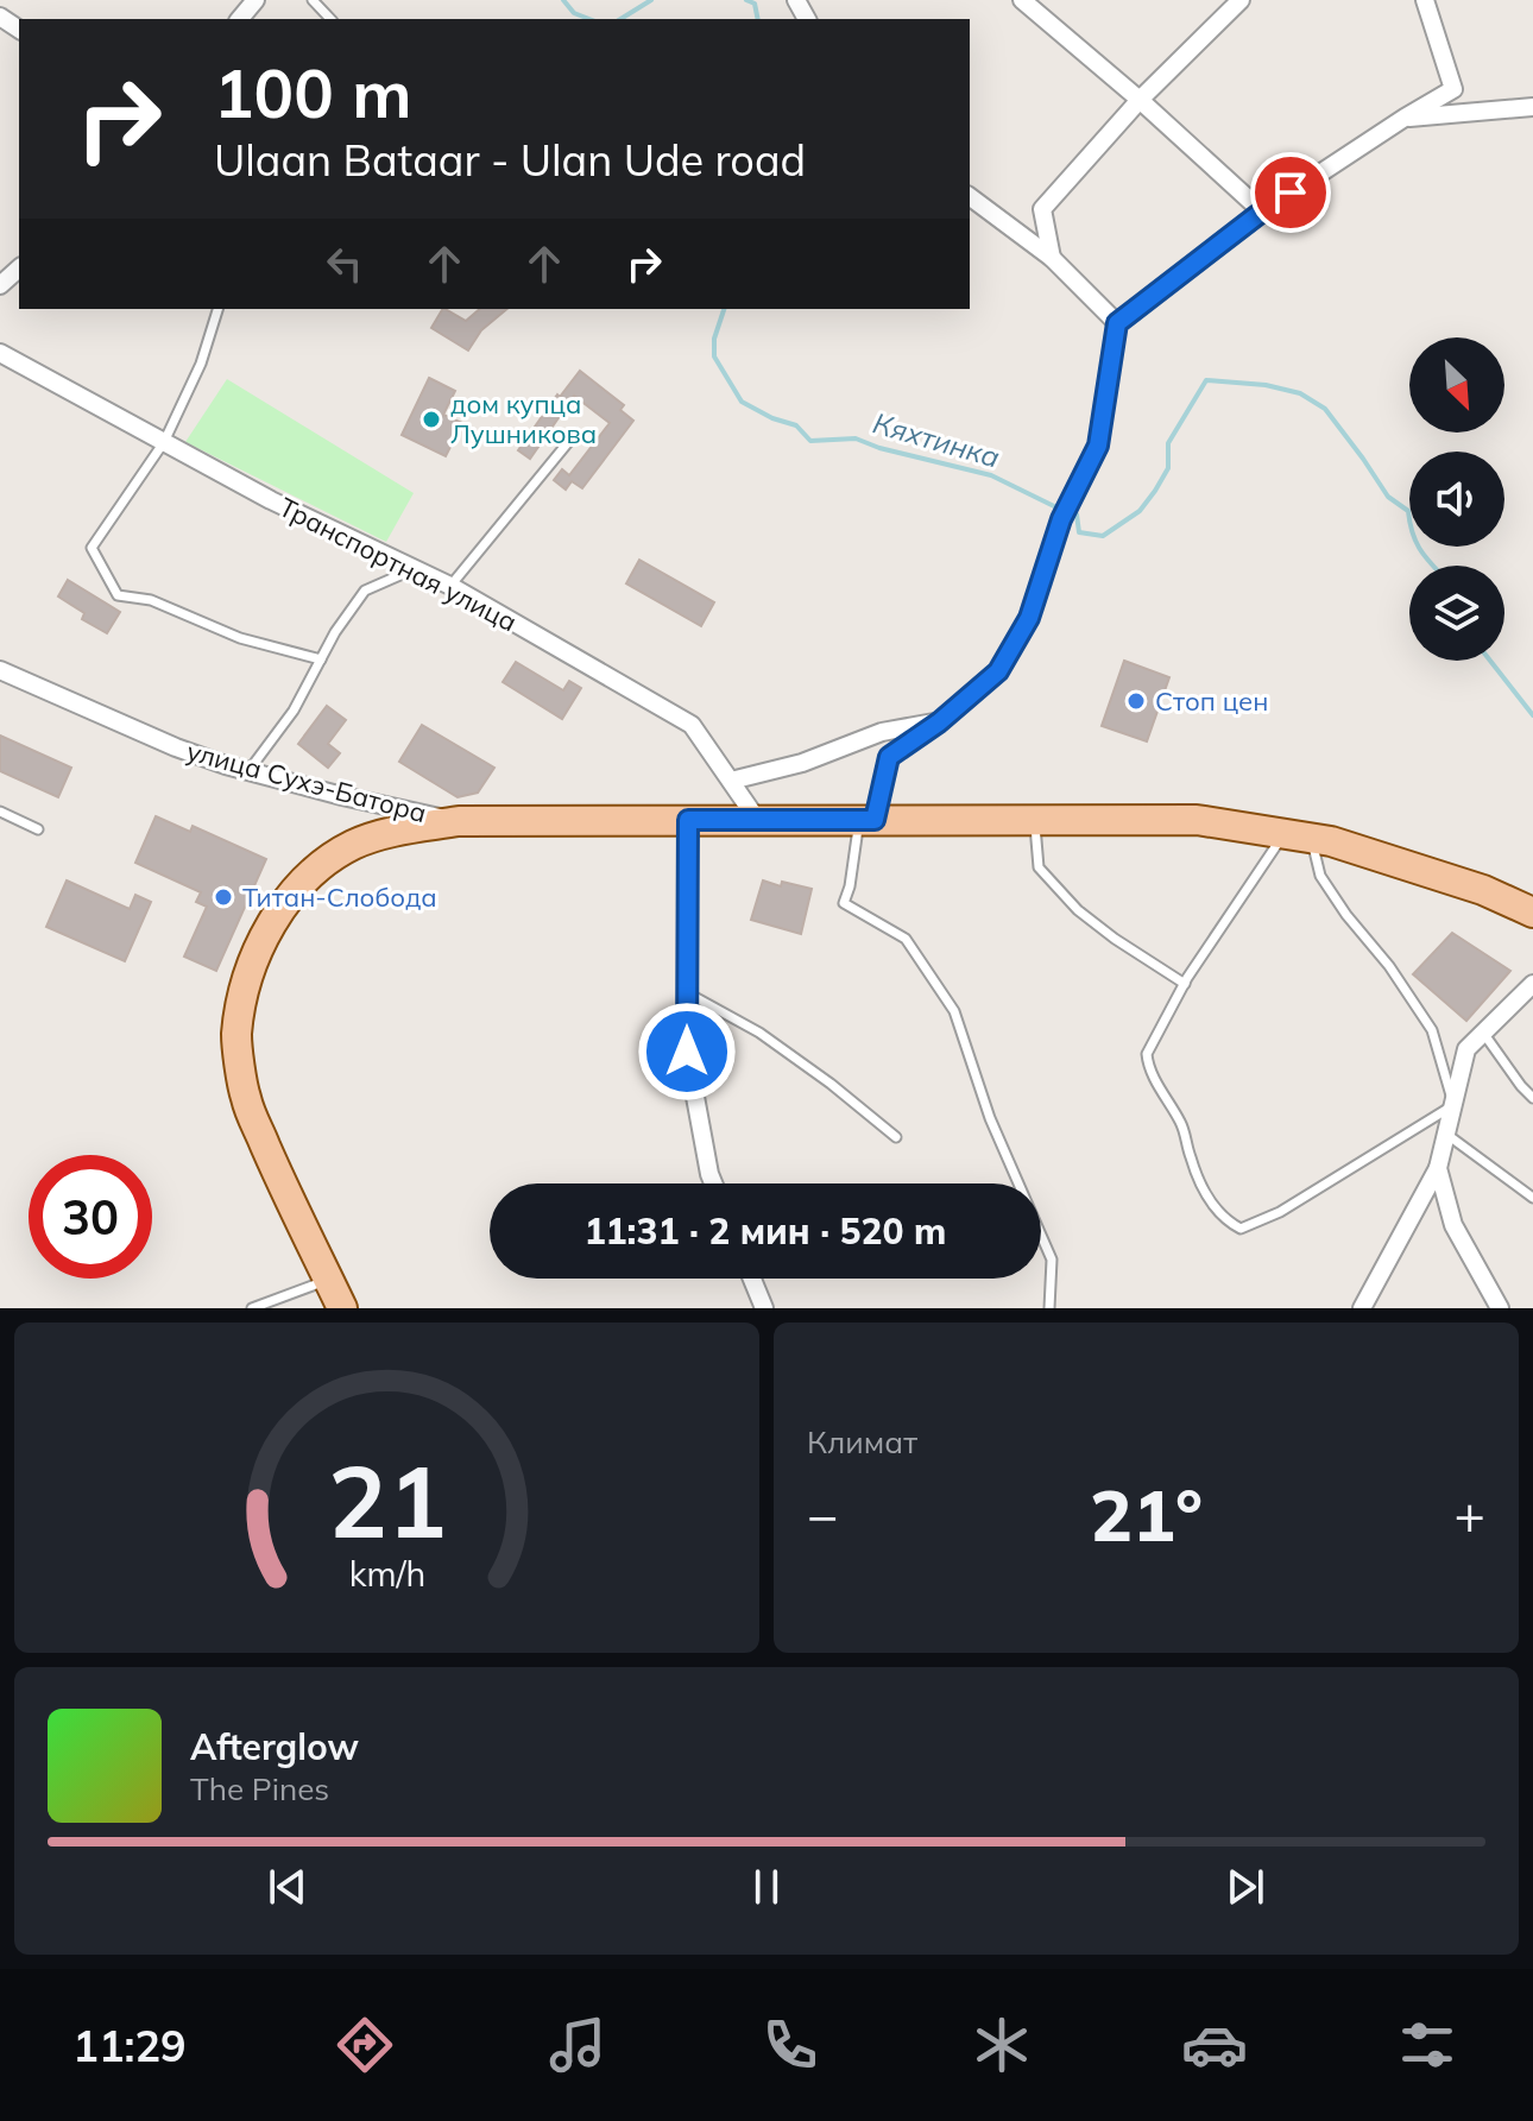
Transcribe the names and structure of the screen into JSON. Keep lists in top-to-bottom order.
{
  "streets": {
    "street": ["Транспортная улица", "улица Сухэ-Батора"]
  },
  "water": ["Кяхтинка"],
  "places": ["дом купца Лушникова", "Стоп цен", "Титан-Слобода"],
  "north": "bottom right",
  "page": {
    "turn": ["100 m", "Ulaan Bataar - Ulan Ude road"],
    "limit": "30",
    "trip": "11:31 · 2 мин · 520 m",
    "tile": "Климат",
    "heat": ["−", "21°", "+"],
    "song": ["Afterglow", "The Pines"],
    "tabs": "11:29",
    "gauge": ["21", "km/h"]
  }
}
